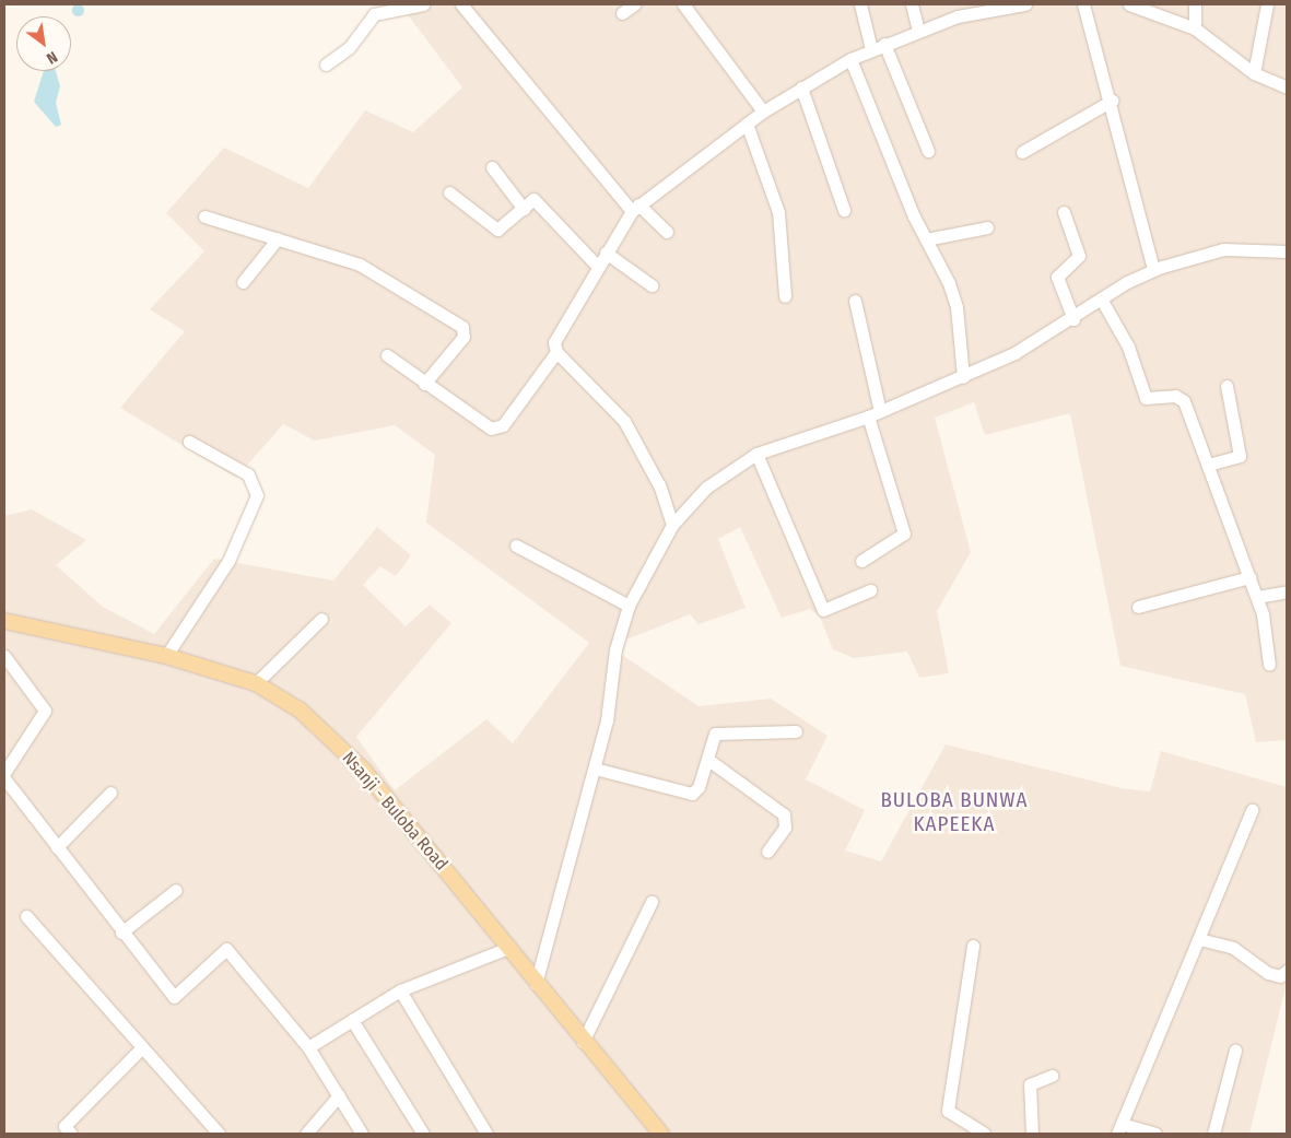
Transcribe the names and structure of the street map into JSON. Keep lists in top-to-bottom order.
{
  "streets": {
    "main road": ["Nsanji - Buloba Road"]
  },
  "districts": ["BULOBA BUNWA KAPEEKA"],
  "north": "bottom right"
}
